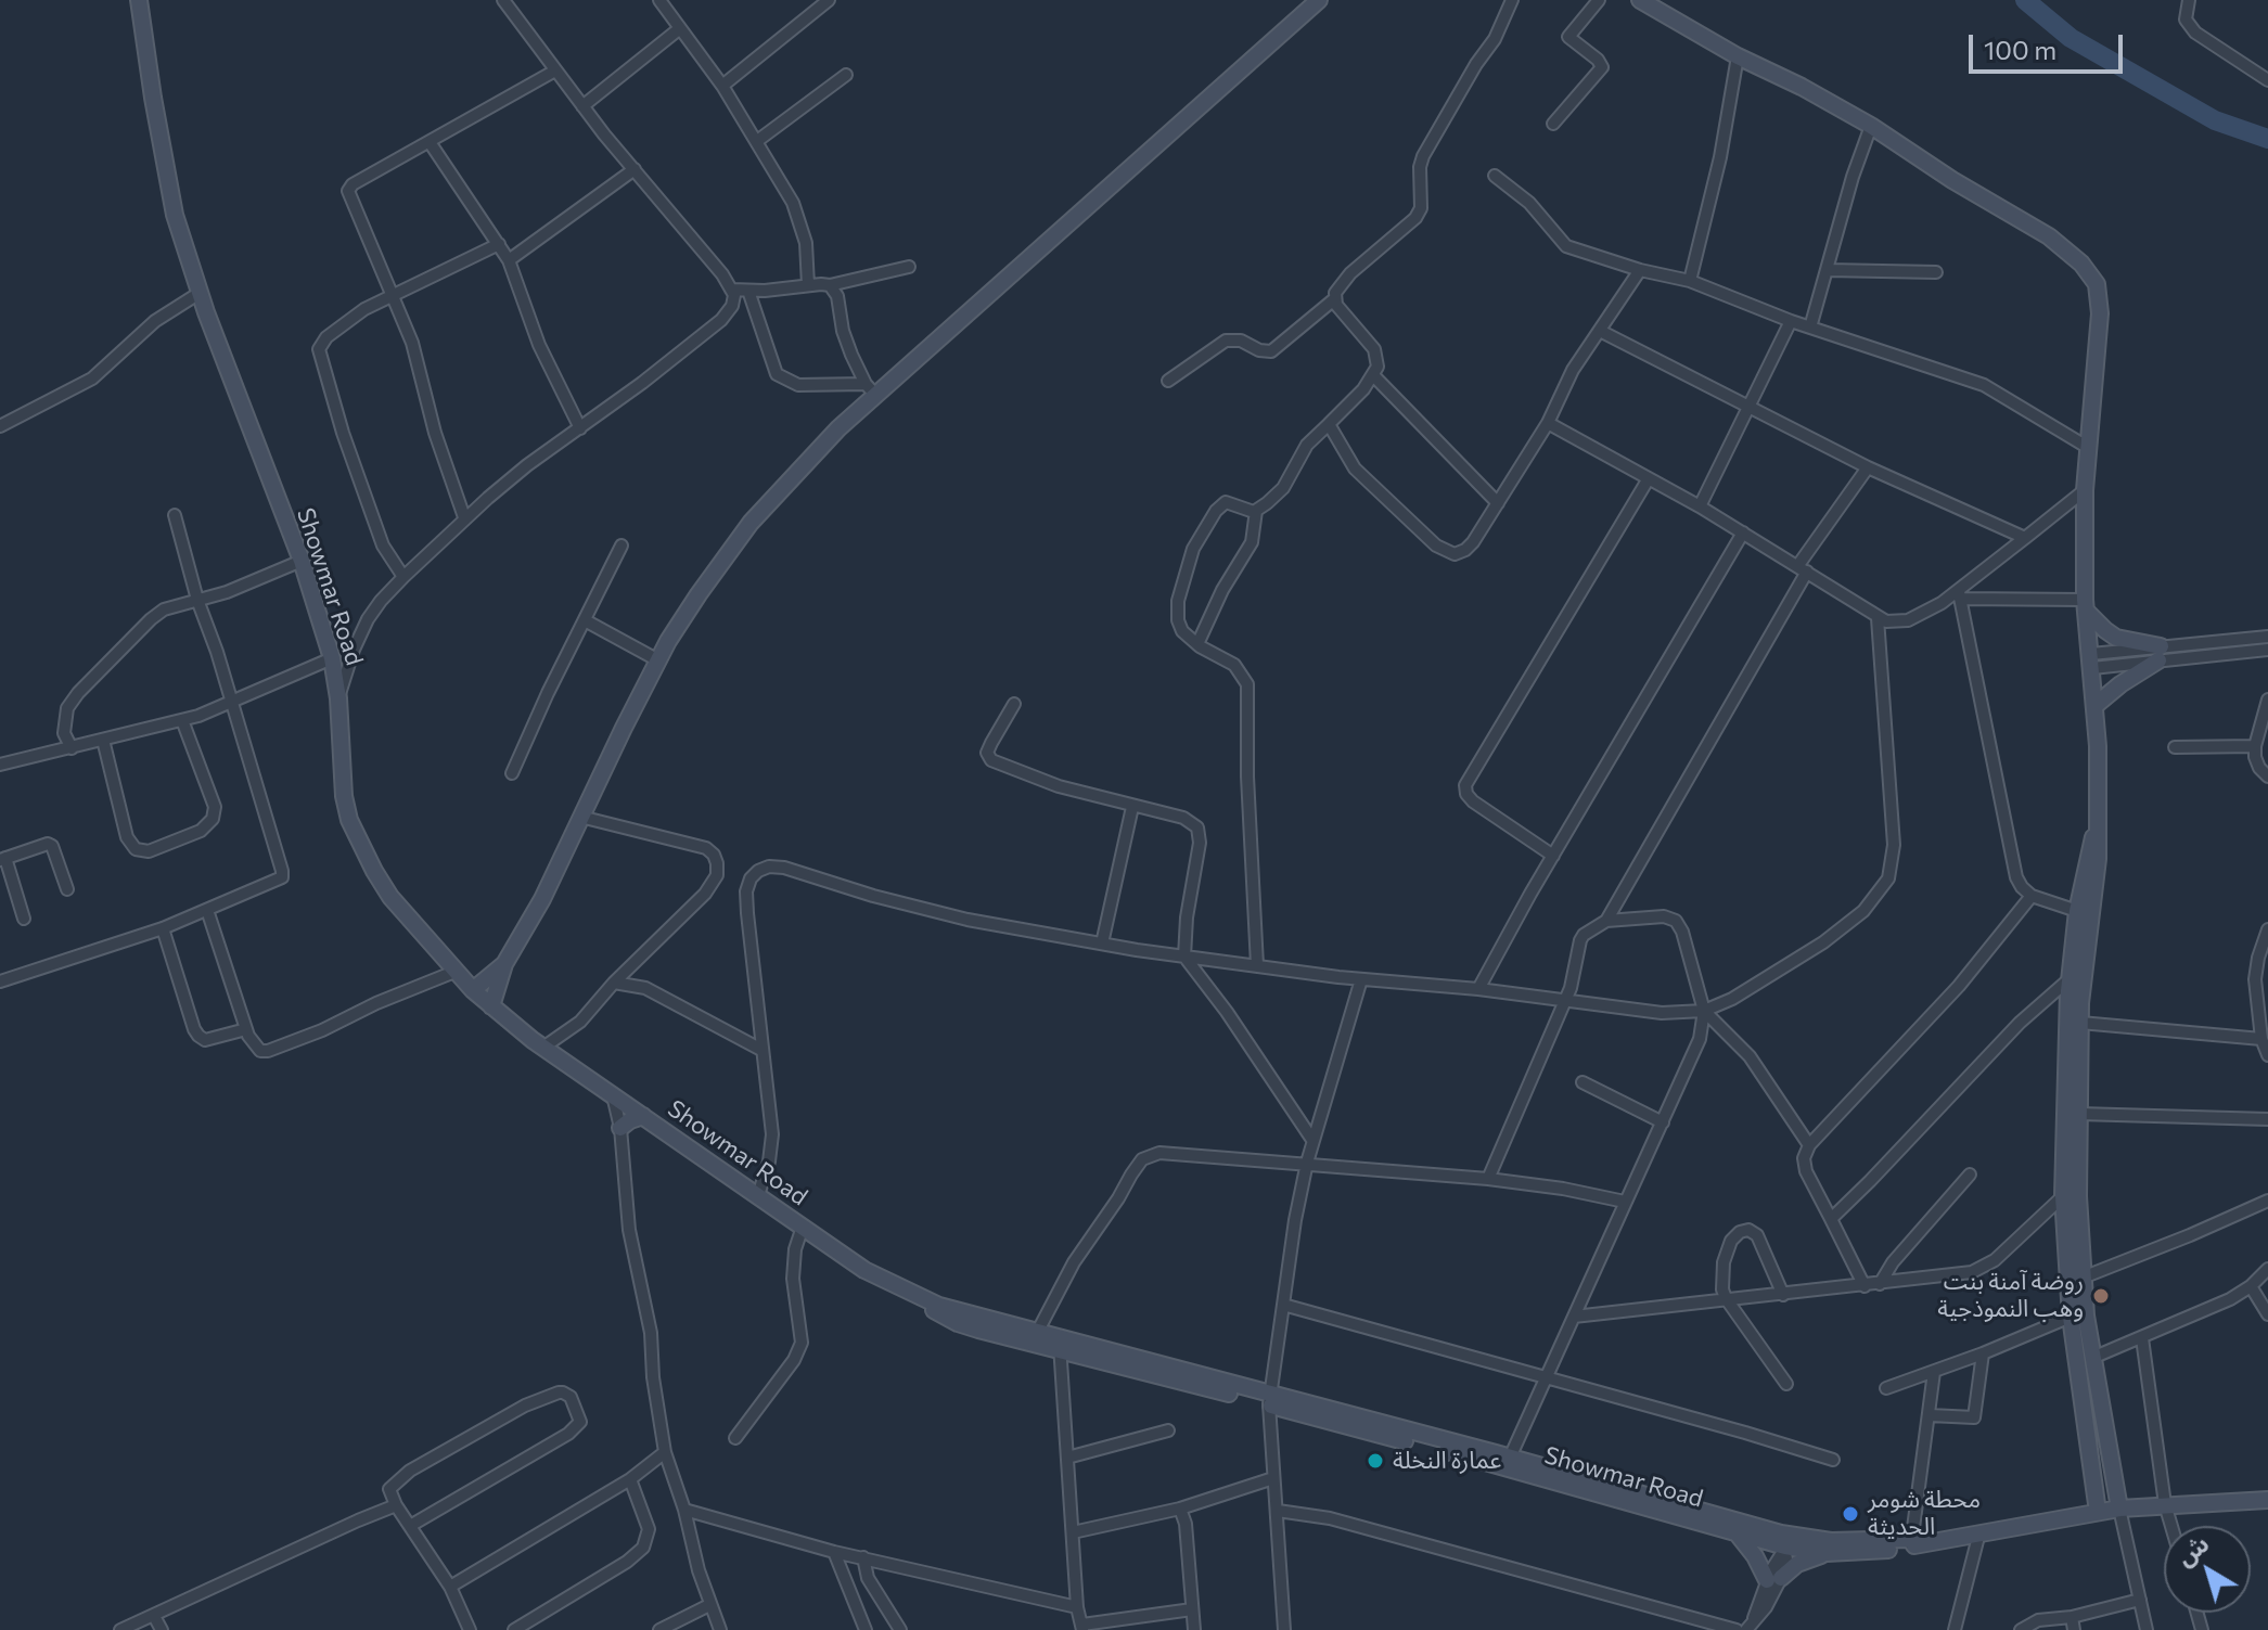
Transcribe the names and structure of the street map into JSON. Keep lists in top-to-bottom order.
{
  "streets": {
    "street": ["Showmar Road"]
  },
  "places": ["روضة آمنة بنت وهب النموذجية", "عمارة النخلة", "محطة شومر الحديثة"],
  "scale_bar": "100 m",
  "north": "top left"
}
